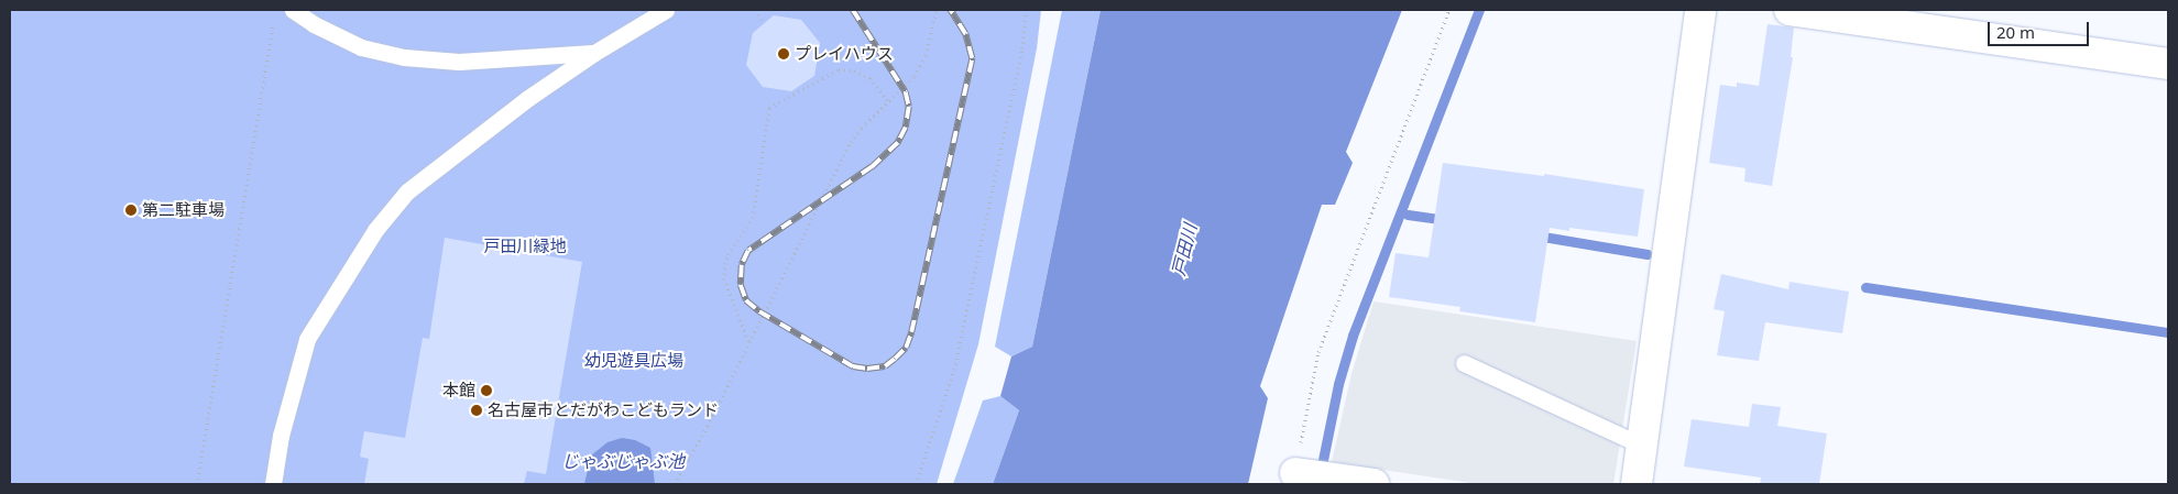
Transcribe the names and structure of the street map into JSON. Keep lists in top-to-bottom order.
{
  "water": ["戸田川", "じゃぶじゃぶ池"],
  "parks": ["戸田川緑地", "幼児遊具広場"],
  "places": [
    "プレイハウス",
    "第二駐車場",
    "本館",
    "名古屋市とだがわこどもランド"
  ],
  "scale_bar": "20 m"
}
